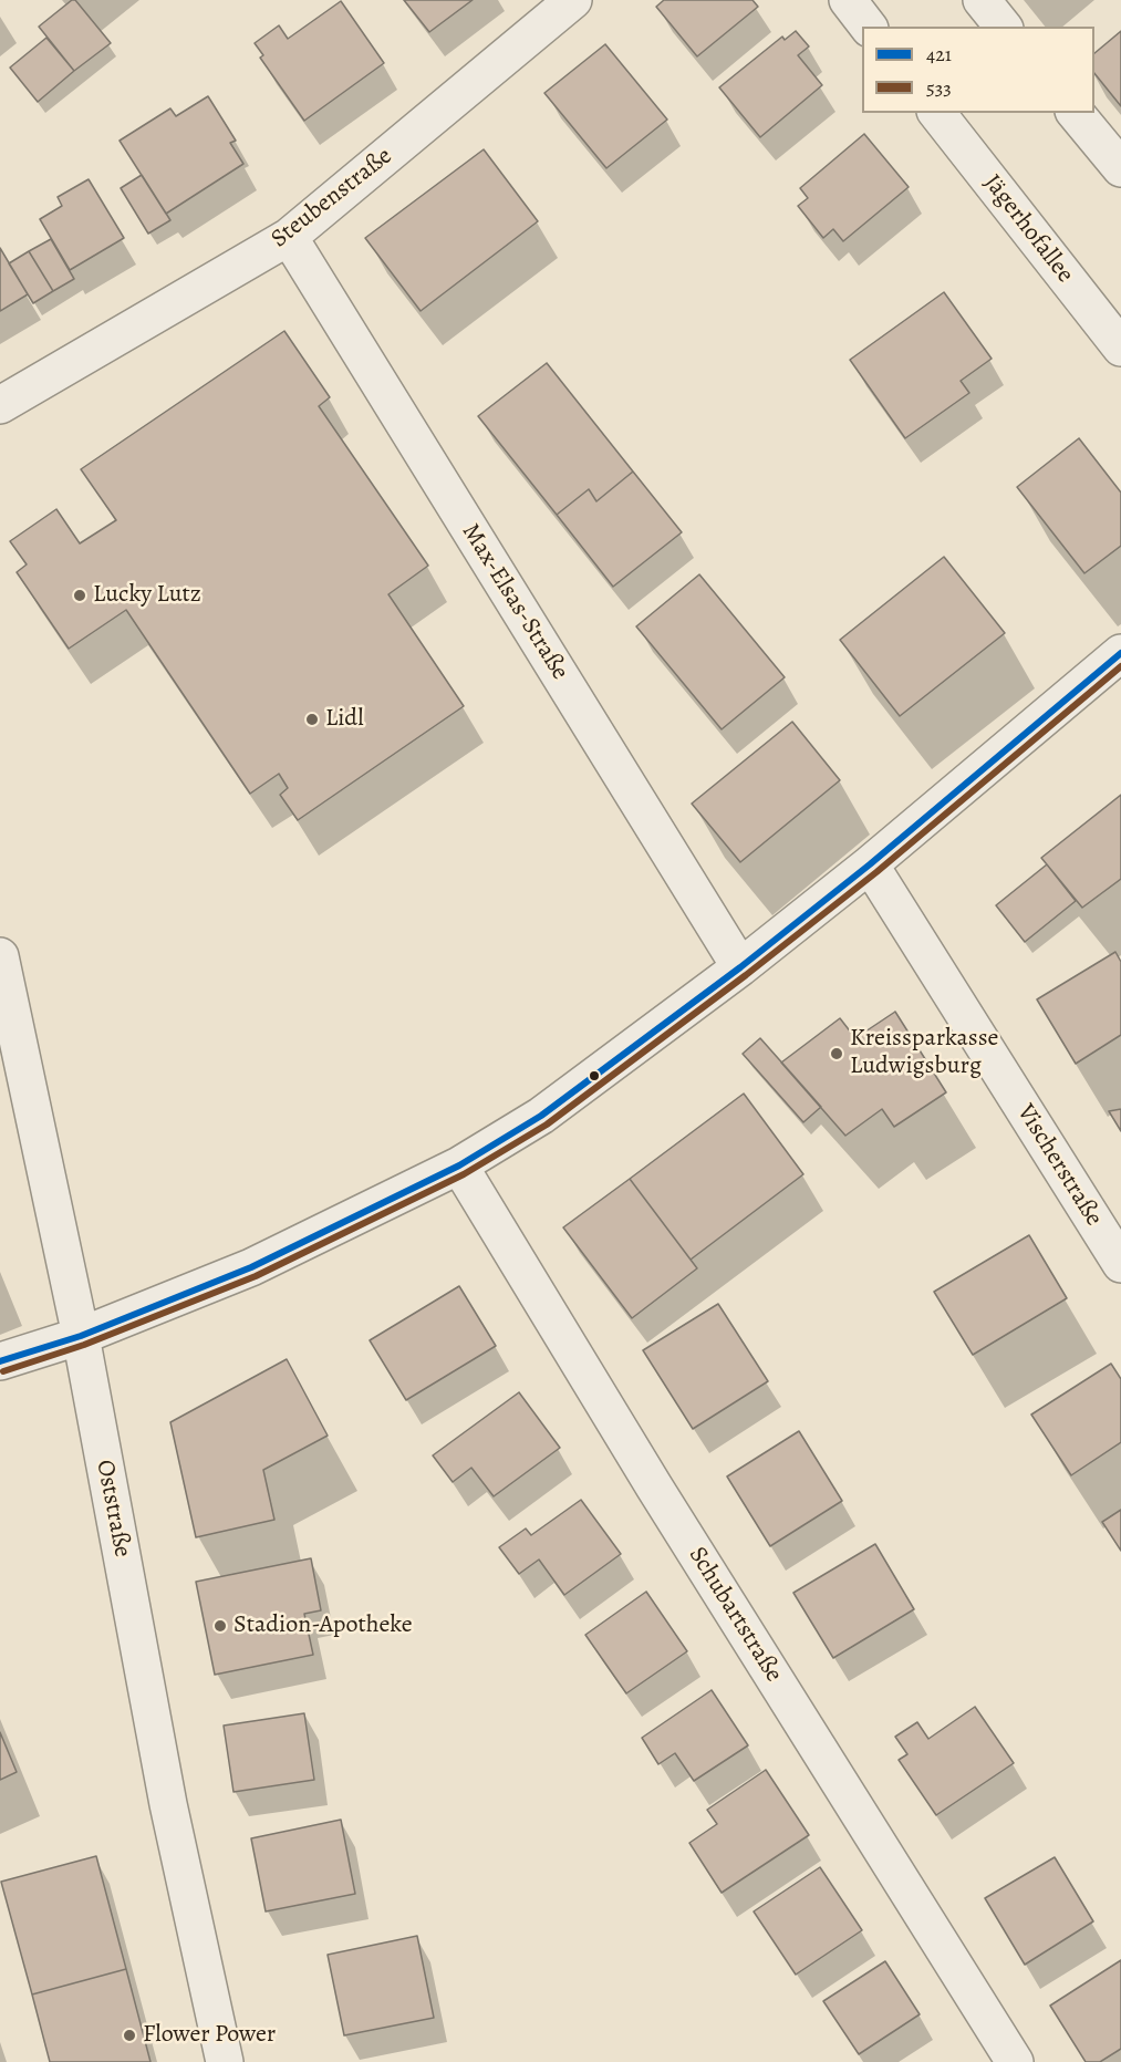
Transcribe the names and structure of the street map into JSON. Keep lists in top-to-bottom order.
{
  "streets": {
    "street": [
      "Steubenstraße",
      "Jägerhofallee",
      "Max-Elsas-Straße",
      "Vischerstraße",
      "Oststraße",
      "Schubartstraße"
    ]
  },
  "crossings": [
    ["Steubenstraße", "Max-Elsas-Straße"]
  ],
  "places": [
    "Lucky Lutz",
    "Lidl",
    "Kreissparkasse Ludwigsburg",
    "Stadion-Apotheke",
    "Flower Power"
  ],
  "lines": ["transit line 421", "transit line 533"],
  "legend": ["421", "533"]
}
